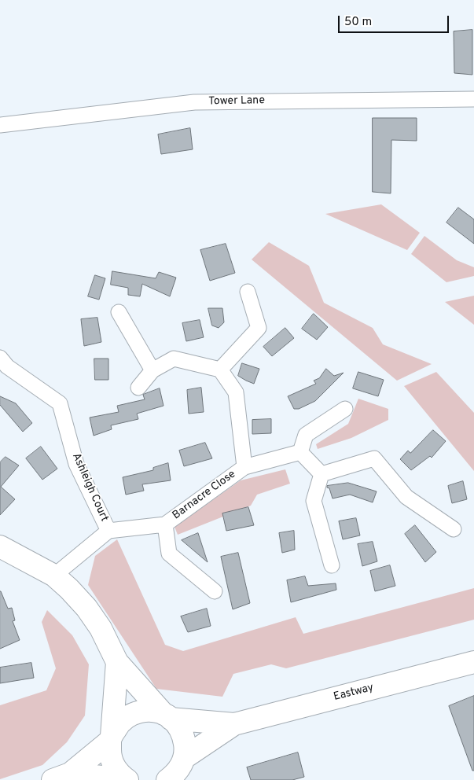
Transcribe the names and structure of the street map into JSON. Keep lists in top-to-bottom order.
{
  "streets": {
    "main road": ["Eastway"],
    "street": ["Tower Lane", "Ashleigh Court", "Barnacre Close"]
  },
  "crossings": [
    ["Ashleigh Court", "Barnacre Close"]
  ],
  "scale_bar": "50 m"
}
